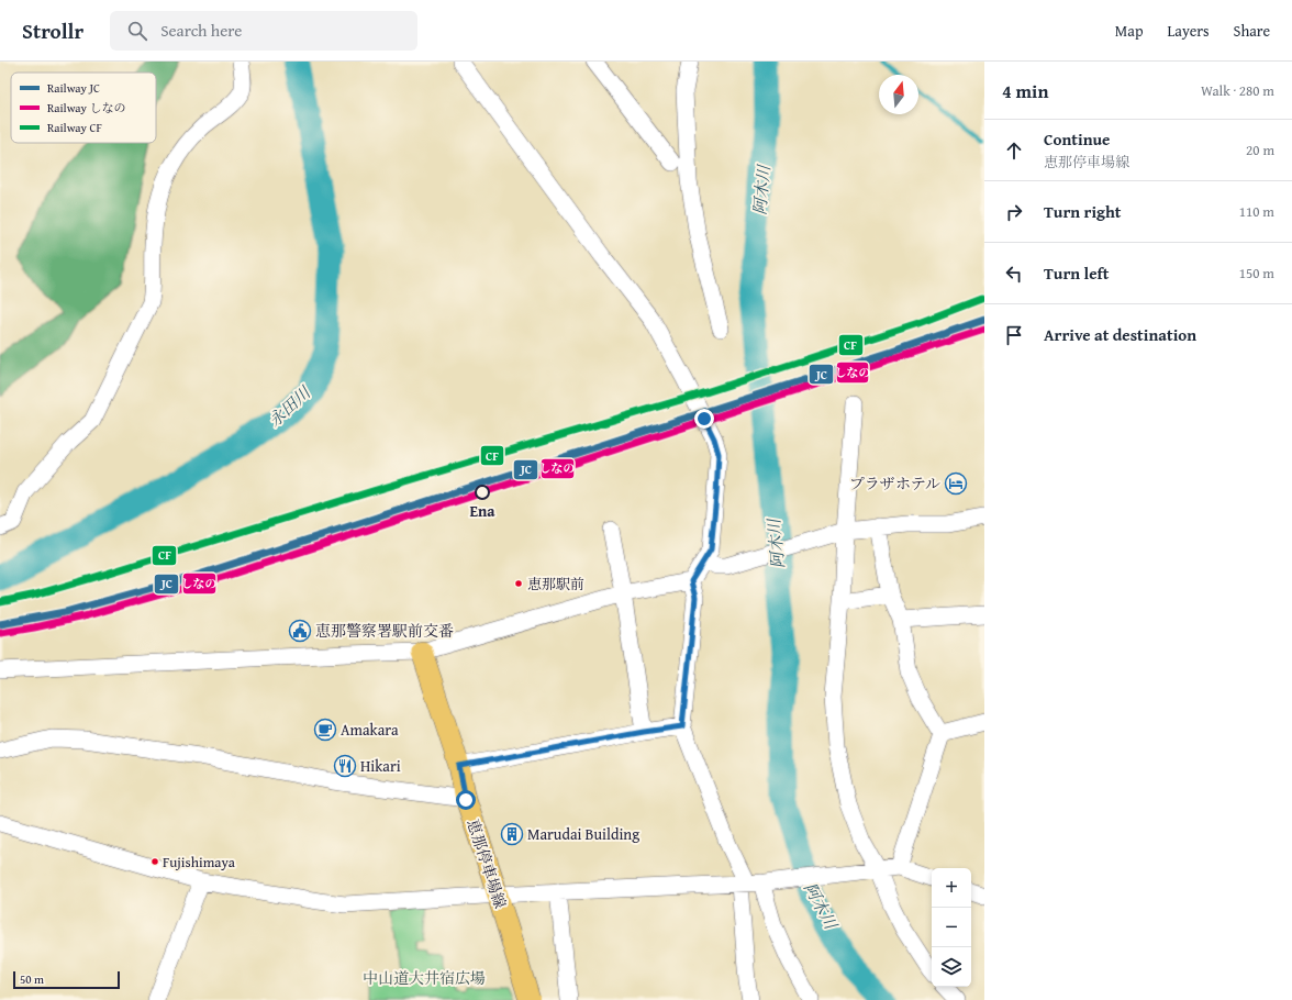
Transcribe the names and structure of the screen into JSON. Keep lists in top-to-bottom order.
{
  "streets": {
    "main road": ["恵那停車場線"]
  },
  "water": ["阿木川", "永田川"],
  "parks": ["中山道大井宿広場"],
  "places": {
    "hotel": ["プラザホテル"],
    "other": ["Ena", "恵那駅前", "Fujishimaya"],
    "public building": ["恵那警察署駅前交番"],
    "cafe": ["Amakara"],
    "restaurant": ["Hikari"],
    "building": ["Marudai Building"]
  },
  "lines": ["rail line CF", "rail line JC", "rail line しなの"],
  "legend": ["Railway JC", "Railway しなの", "Railway CF"],
  "scale_bar": "50 m",
  "north": "top",
  "page": {
    "header": "Strollr",
    "search": "Search here",
    "nav": ["Map", "Layers", "Share"],
    "heading": ["4 min", "Walk · 280 m"],
    "list": [
      ["Continue", "恵那停車場線", "20 m"],
      ["Turn right", "110 m"],
      ["Turn left", "150 m"],
      "Arrive at destination"
    ],
    "map_buttons": ["+", "−"],
    "scale": "50 m"
  }
}
